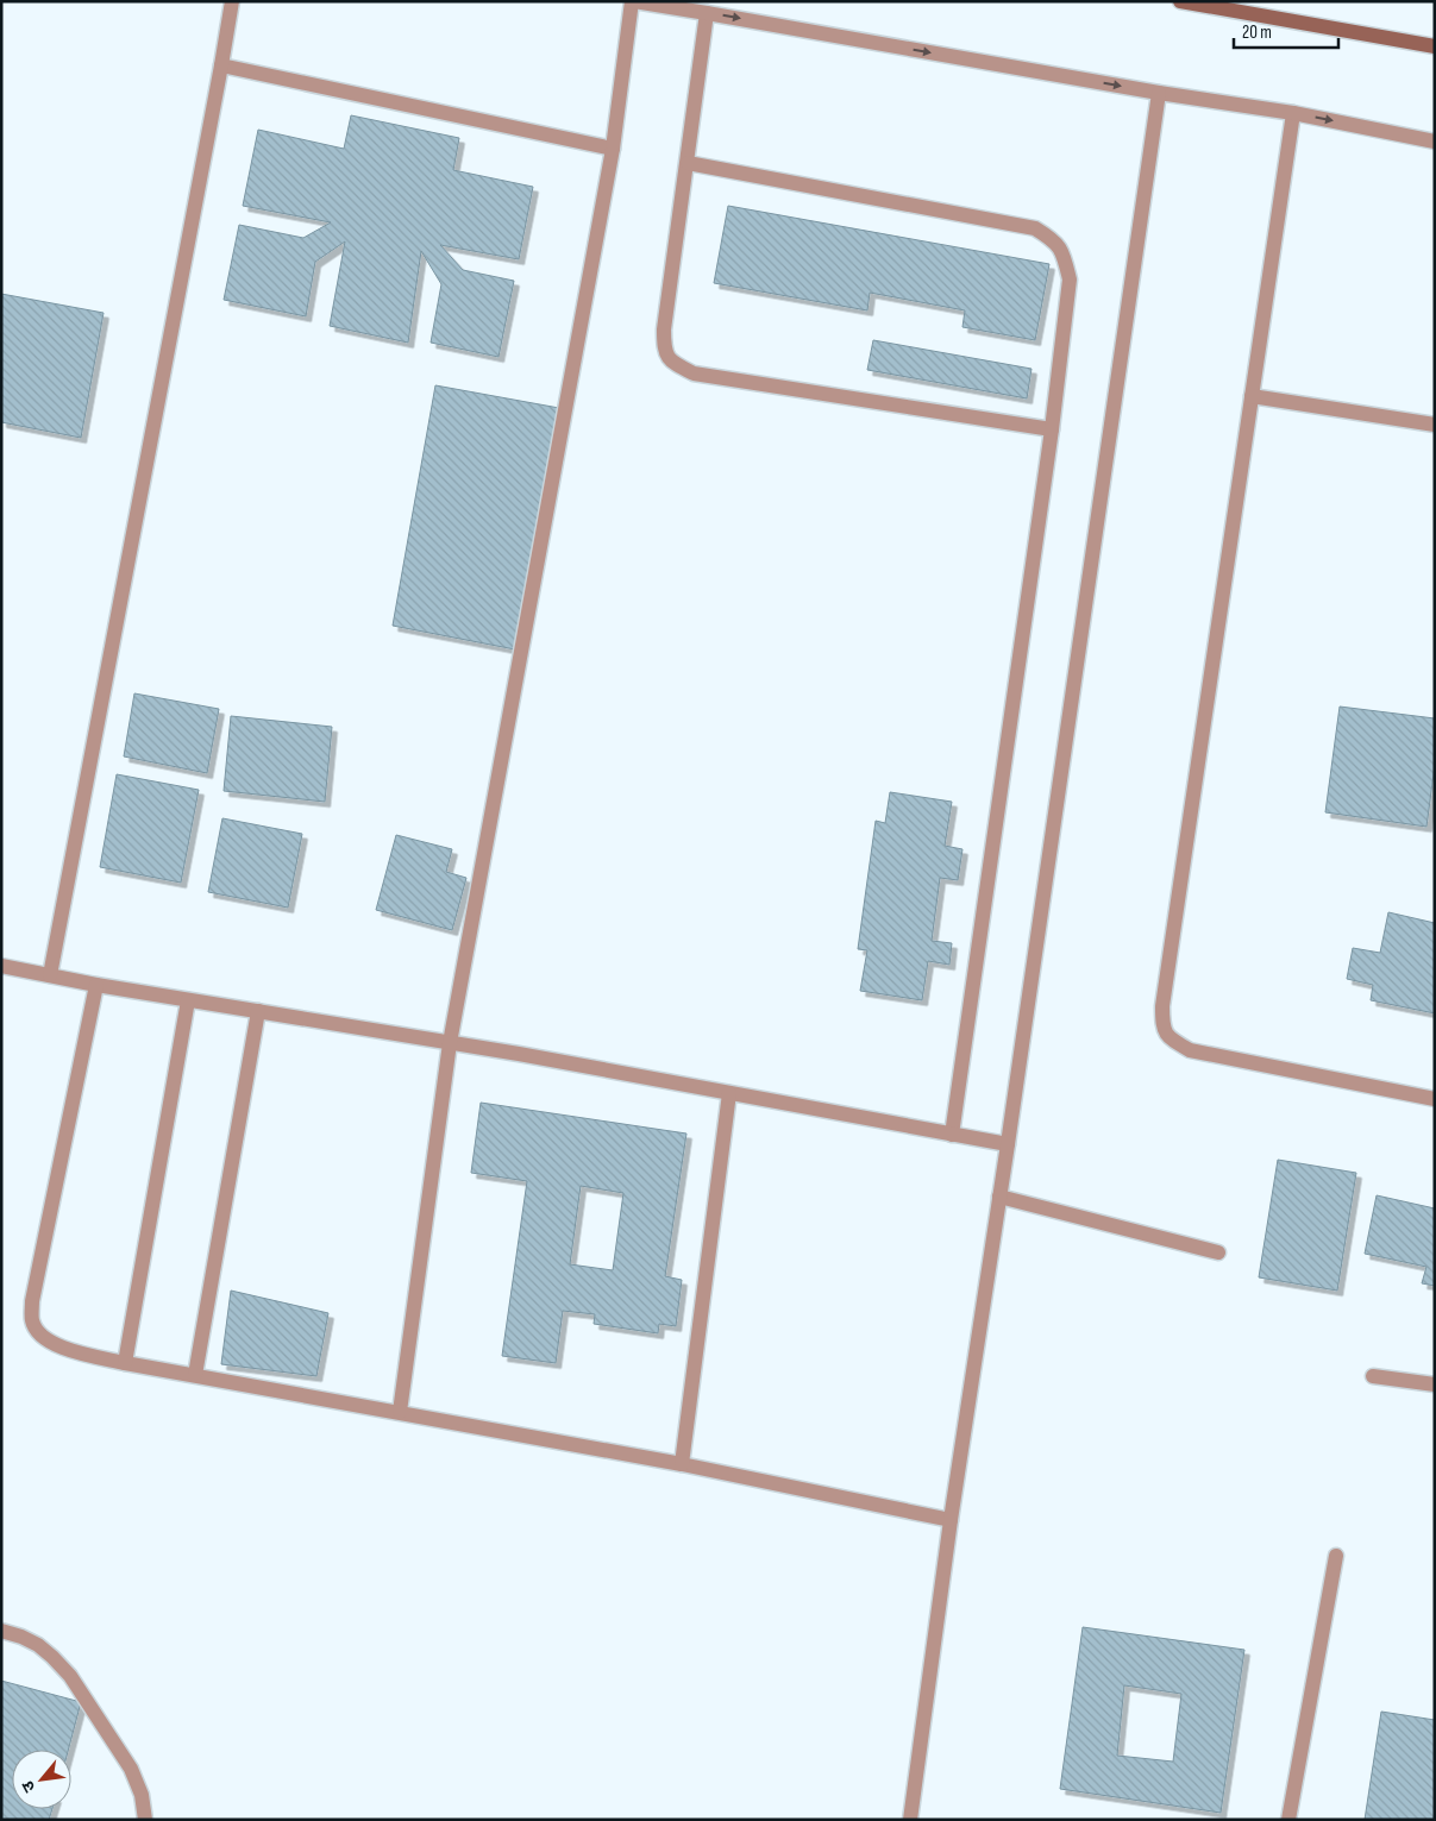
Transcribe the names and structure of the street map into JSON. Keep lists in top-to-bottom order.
{
  "scale_bar": "20 m",
  "north": "bottom left"
}
